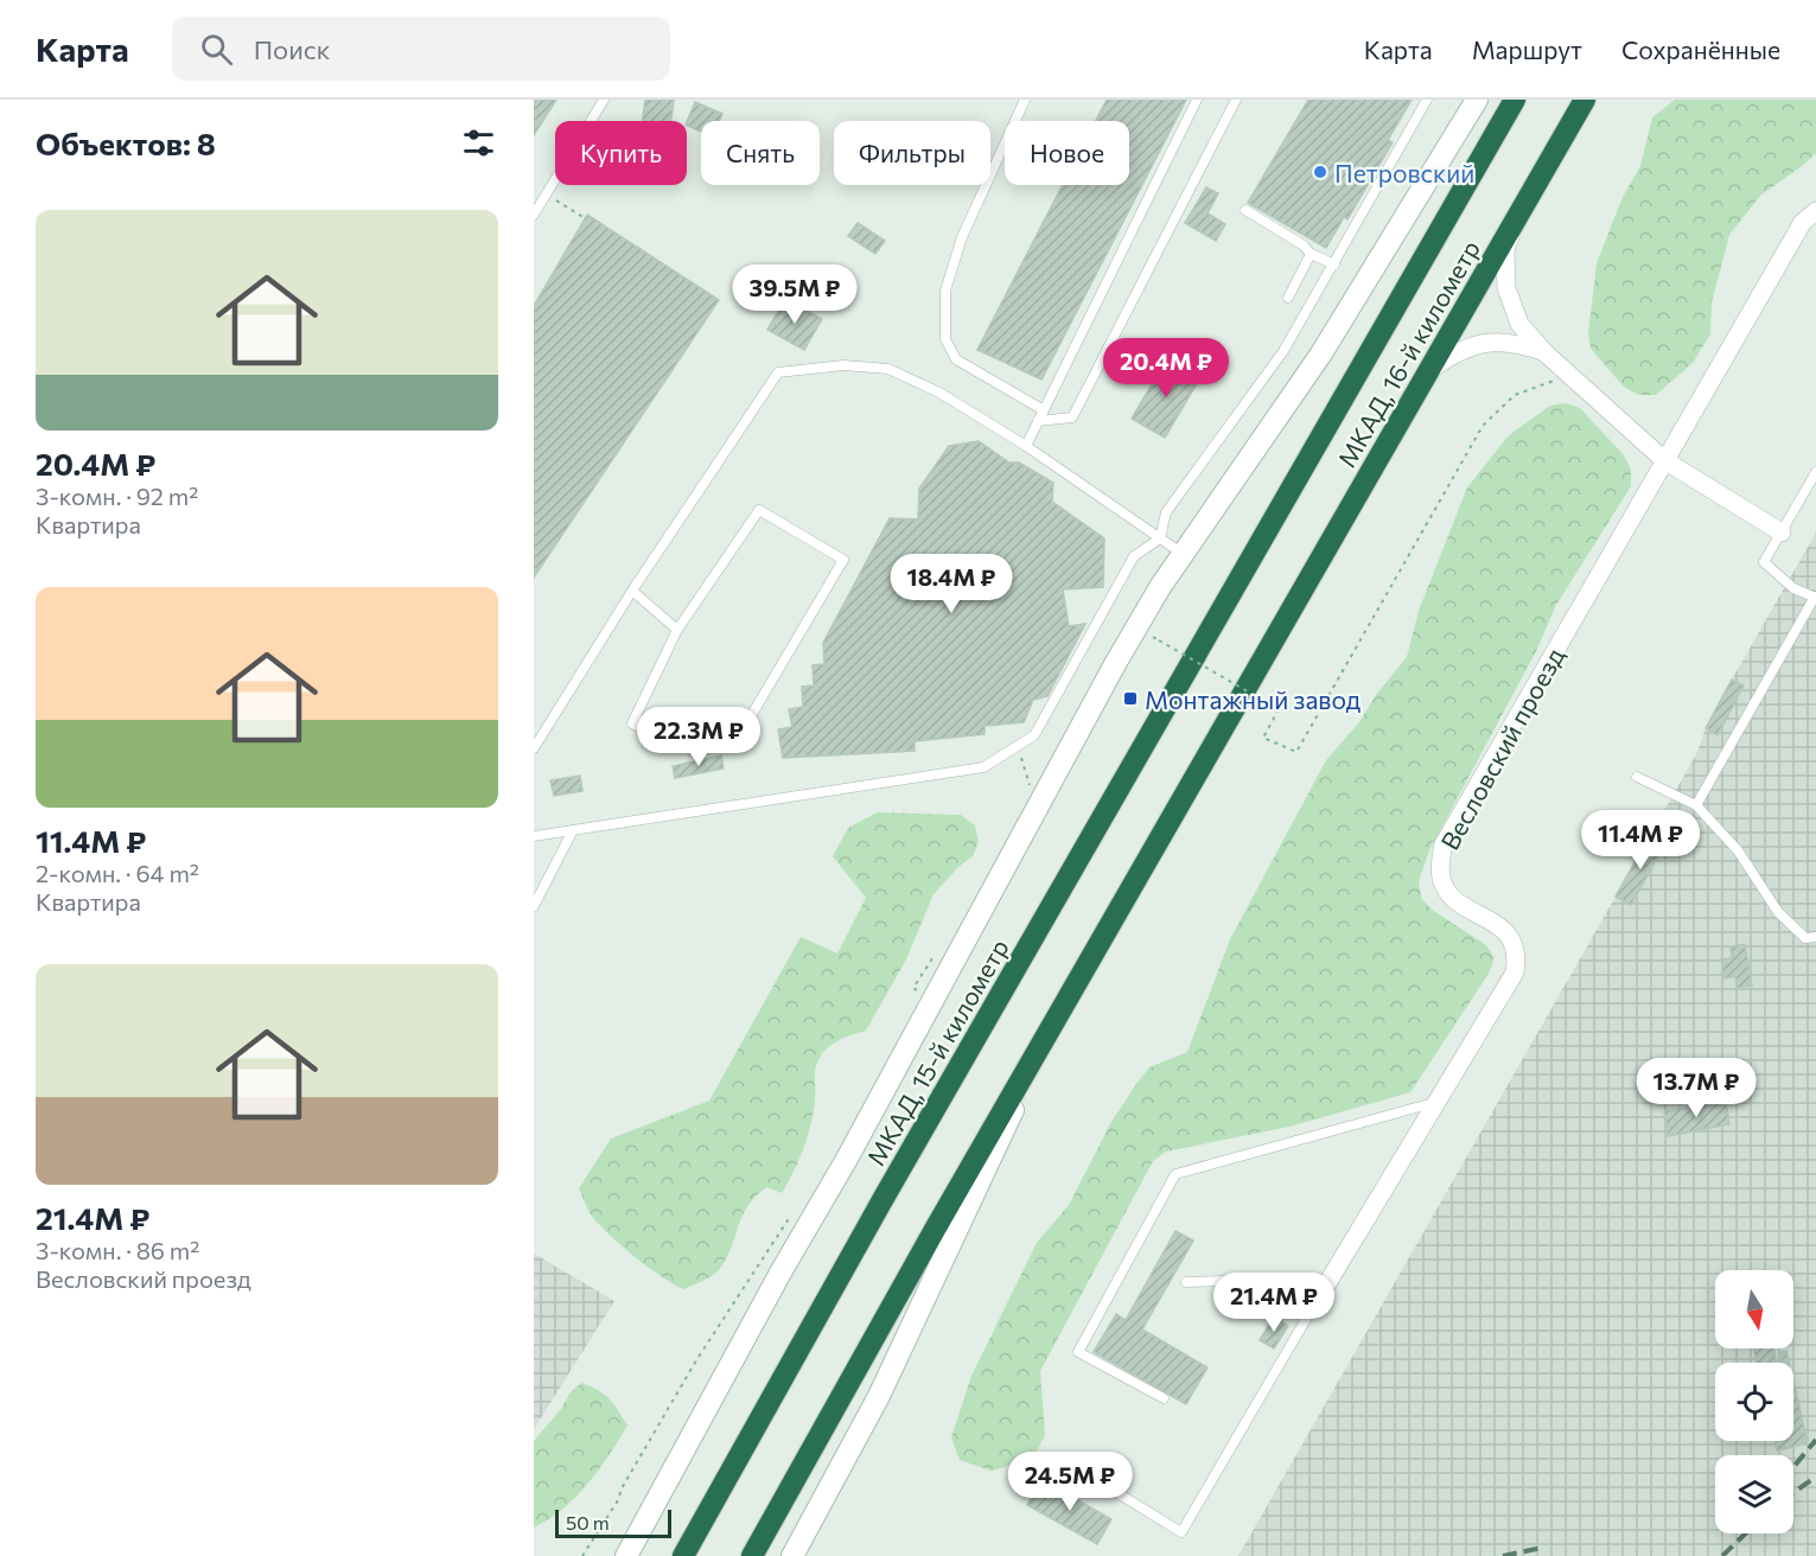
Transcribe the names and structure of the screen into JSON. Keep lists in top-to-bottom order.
{
  "streets": {
    "highway": ["МКАД, 16-й километр", "МКАД, 15-й километр"],
    "street": ["Весловский проезд"]
  },
  "crossings": [
    ["МКАД, 16-й километр", "МКАД, 15-й километр"]
  ],
  "places": {
    "other": ["Петровский"],
    "transit": ["Монтажный завод"]
  },
  "scale_bar": "50 m",
  "north": "bottom",
  "page": {
    "header": "Карта",
    "search": "Поиск",
    "nav": ["Карта", "Маршрут", "Сохранённые"],
    "heading": "Объектов: 8",
    "chip": [
      "Купить",
      "Снять",
      "Фильтры",
      "Новое"
    ],
    "list": [
      {
        "name": "20.4M ₽",
        "note": "3-комн. · 92 m² · Квартира"
      },
      {
        "name": "11.4M ₽",
        "note": "2-комн. · 64 m² · Квартира"
      },
      {
        "name": "21.4M ₽",
        "note": "3-комн. · 86 m² · Весловский проезд"
      }
    ],
    "price": [
      "39.5M ₽",
      "20.4M ₽",
      "18.4M ₽",
      "22.3M ₽",
      "11.4M ₽",
      "13.7M ₽",
      "21.4M ₽",
      "24.5M ₽"
    ],
    "scale": "50 m"
  }
}
